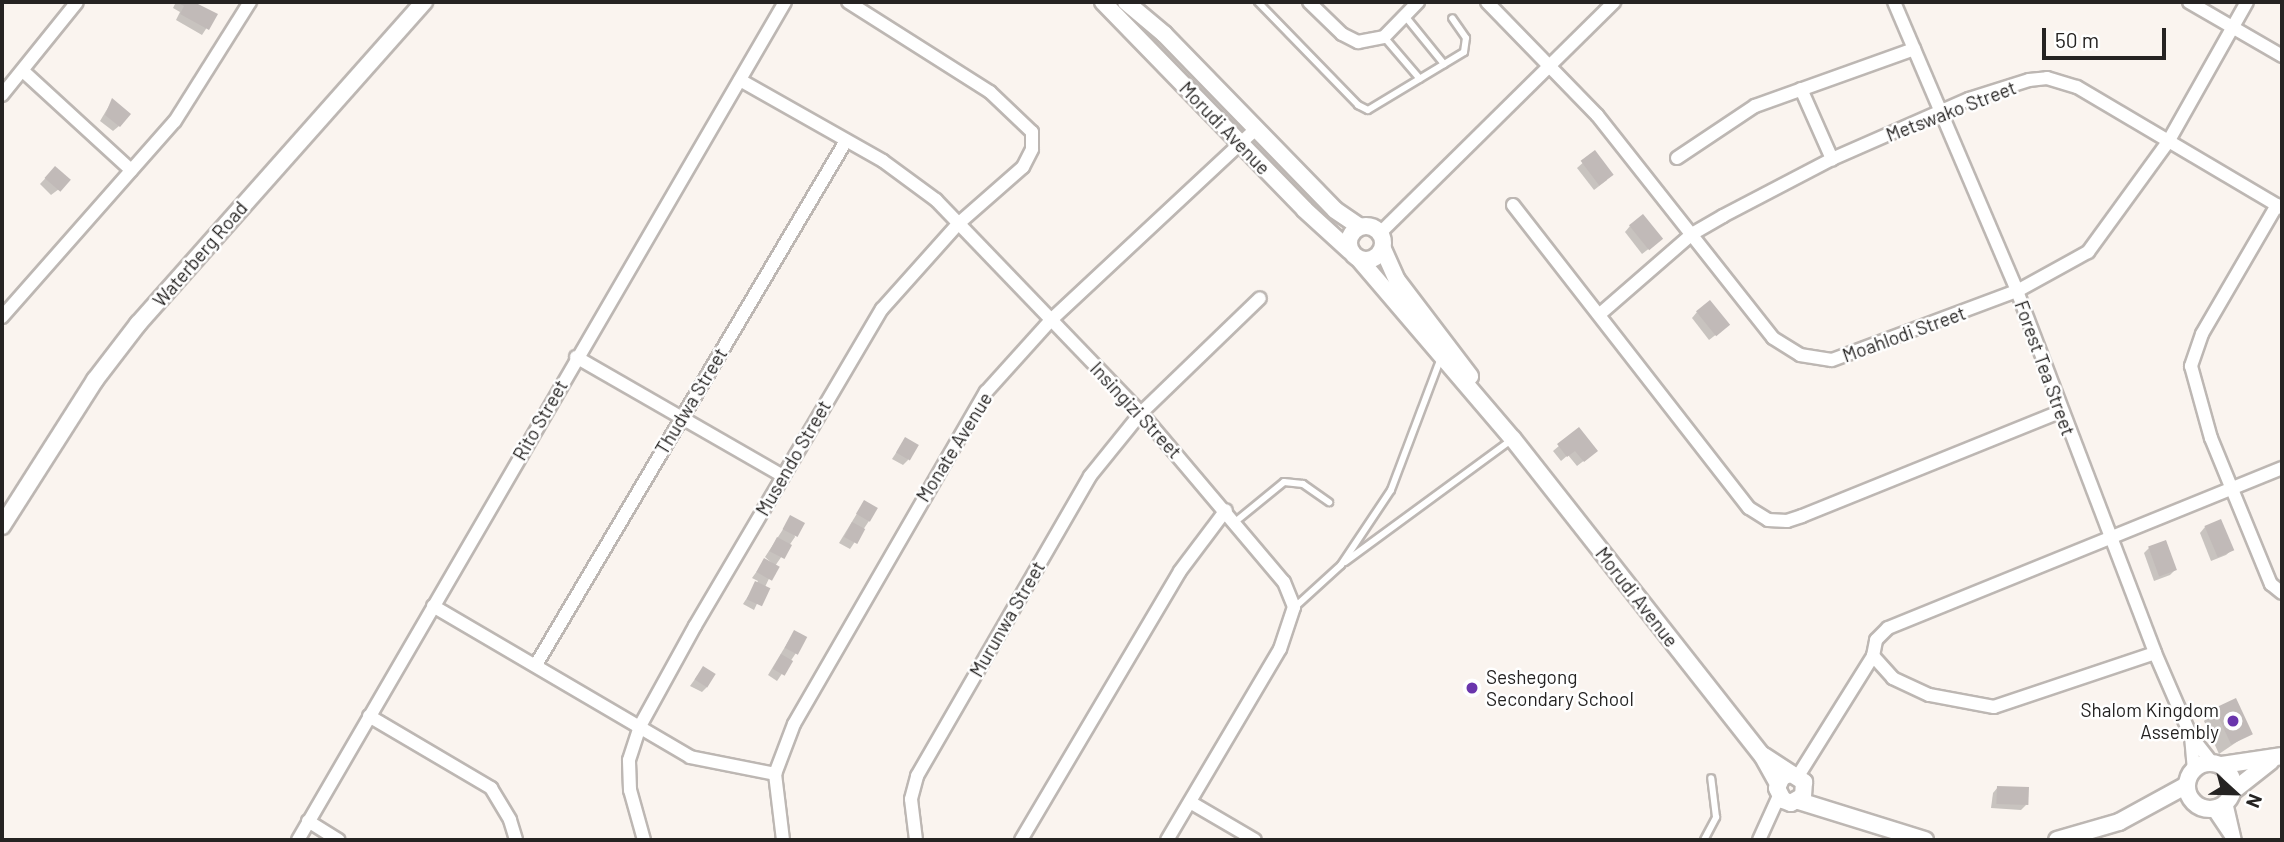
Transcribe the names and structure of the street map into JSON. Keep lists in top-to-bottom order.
{
  "streets": {
    "street": [
      "Metswako Street",
      "Morudi Avenue",
      "Waterberg Road",
      "Moahlodi Street",
      "Forest Tea Street",
      "Thudwa Street",
      "Insingizi Street",
      "Rito Street",
      "Monate Avenue",
      "Musendo Street",
      "Murunwa Street"
    ]
  },
  "crossings": [
    ["Metswako Street", "Moahlodi Street"],
    ["Metswako Street", "Forest Tea Street"],
    ["Morudi Avenue", "Monate Avenue"],
    ["Moahlodi Street", "Forest Tea Street"],
    ["Thudwa Street", "Insingizi Street"],
    ["Insingizi Street", "Rito Street"],
    ["Insingizi Street", "Monate Avenue"],
    ["Insingizi Street", "Musendo Street"],
    ["Insingizi Street", "Murunwa Street"]
  ],
  "places": ["Seshegong Secondary School", "Shalom Kingdom Assembly"],
  "scale_bar": "50 m",
  "north": "right"
}
